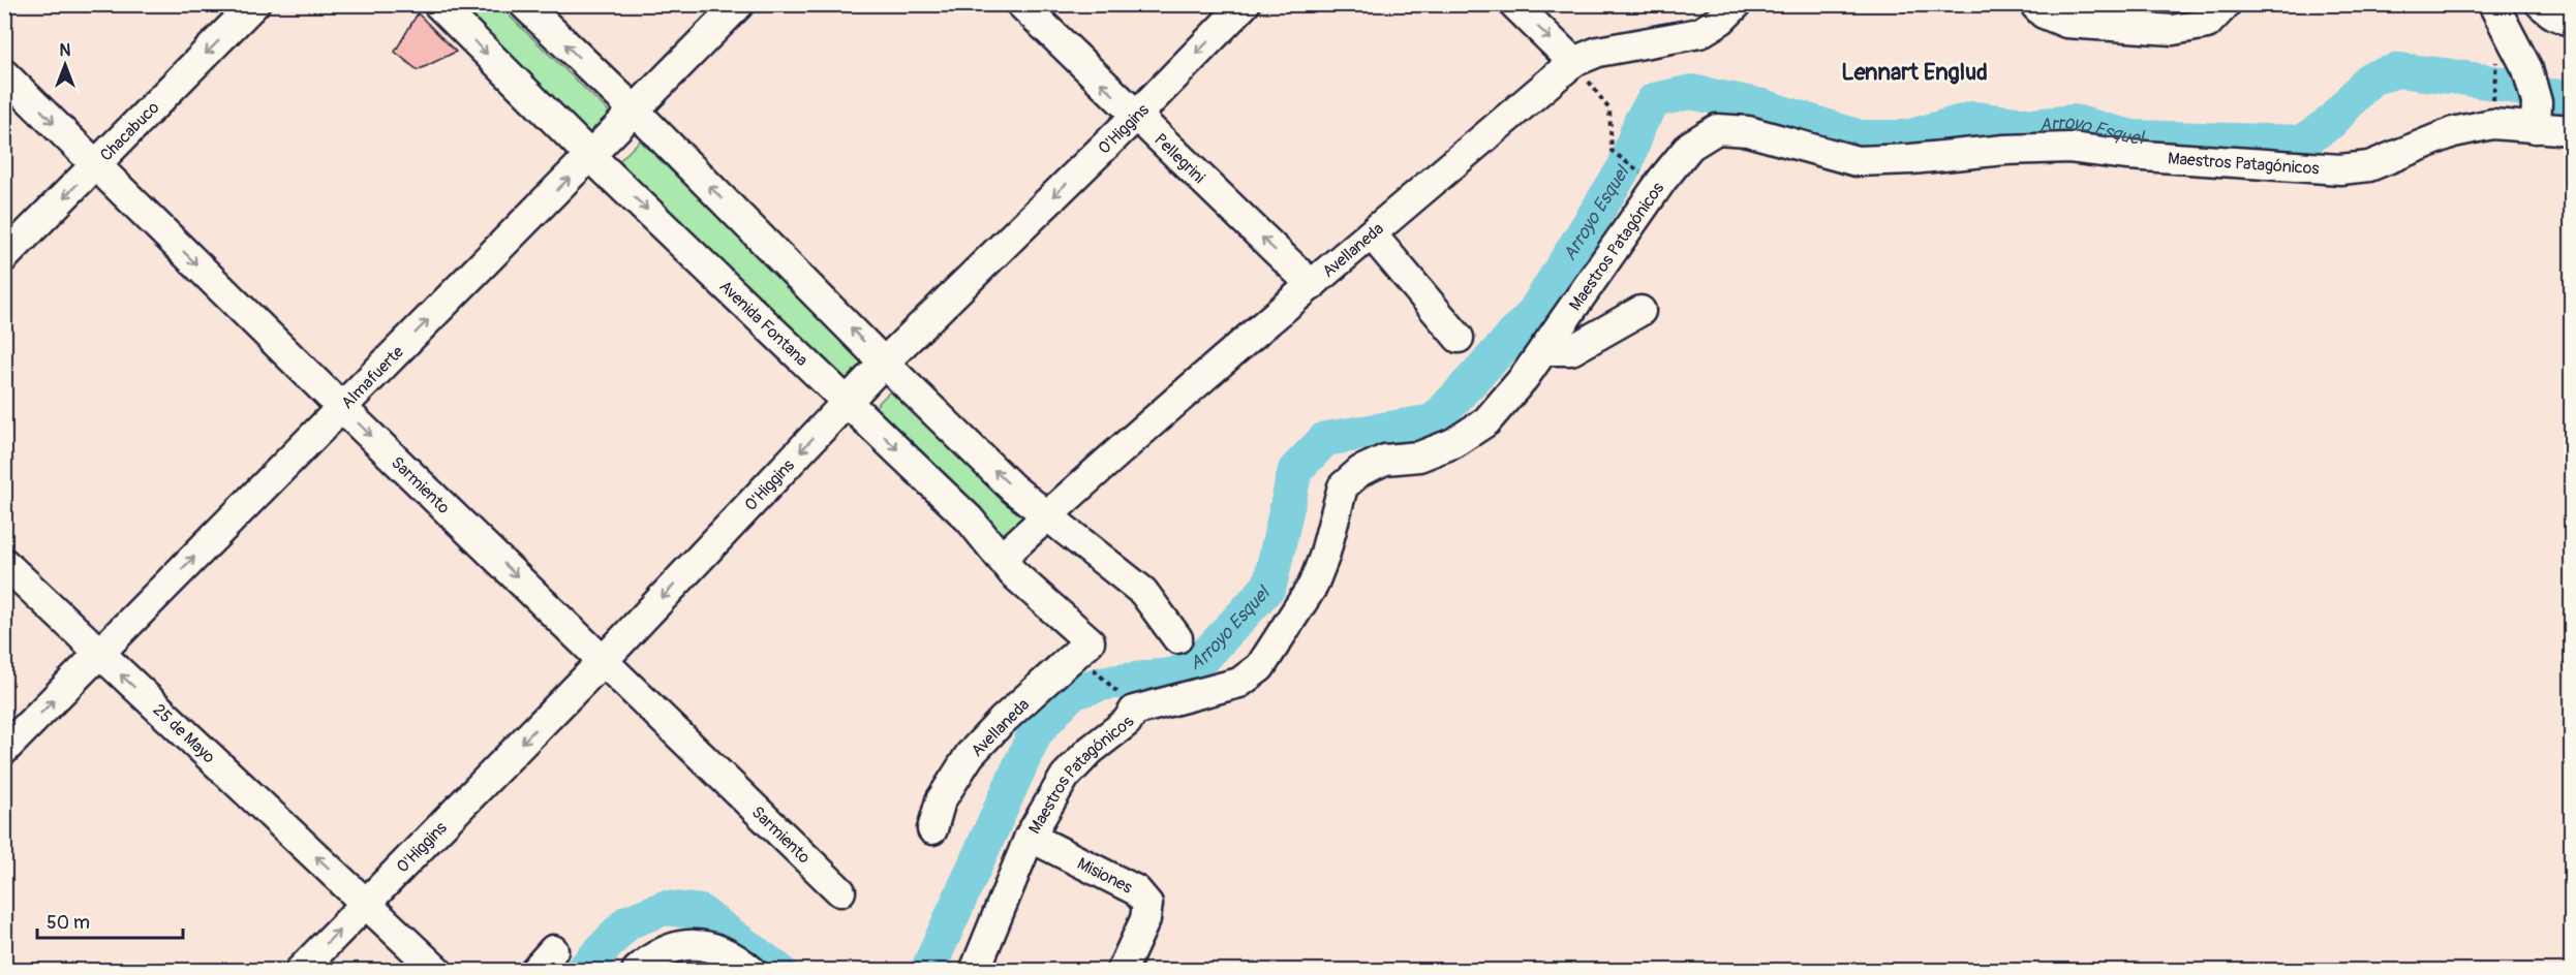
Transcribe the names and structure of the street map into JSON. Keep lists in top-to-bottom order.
{
  "streets": {
    "street": [
      "O'Higgins",
      "Chacabuco",
      "Pellegrini",
      "Maestros Patagónicos",
      "Avellaneda",
      "Avenida Fontana",
      "Almafuerte",
      "Sarmiento",
      "25 de Mayo",
      "Misiones"
    ]
  },
  "crossings": [
    ["O'Higgins", "Pellegrini"],
    ["O'Higgins", "Avenida Fontana"],
    ["O'Higgins", "Sarmiento"],
    ["O'Higgins", "25 de Mayo"],
    ["Chacabuco", "Sarmiento"],
    ["Pellegrini", "Avellaneda"],
    ["Maestros Patagónicos", "Misiones"],
    ["Avellaneda", "Avenida Fontana"],
    ["Avenida Fontana", "Almafuerte"],
    ["Almafuerte", "Sarmiento"],
    ["Almafuerte", "25 de Mayo"]
  ],
  "one_way": [
    "O'Higgins",
    "Chacabuco",
    "Pellegrini",
    "Almafuerte",
    "Sarmiento",
    "25 de Mayo"
  ],
  "districts": ["Lennart Englud"],
  "water": ["Arroyo Esquel"],
  "scale_bar": "50 m",
  "north": "top"
}
